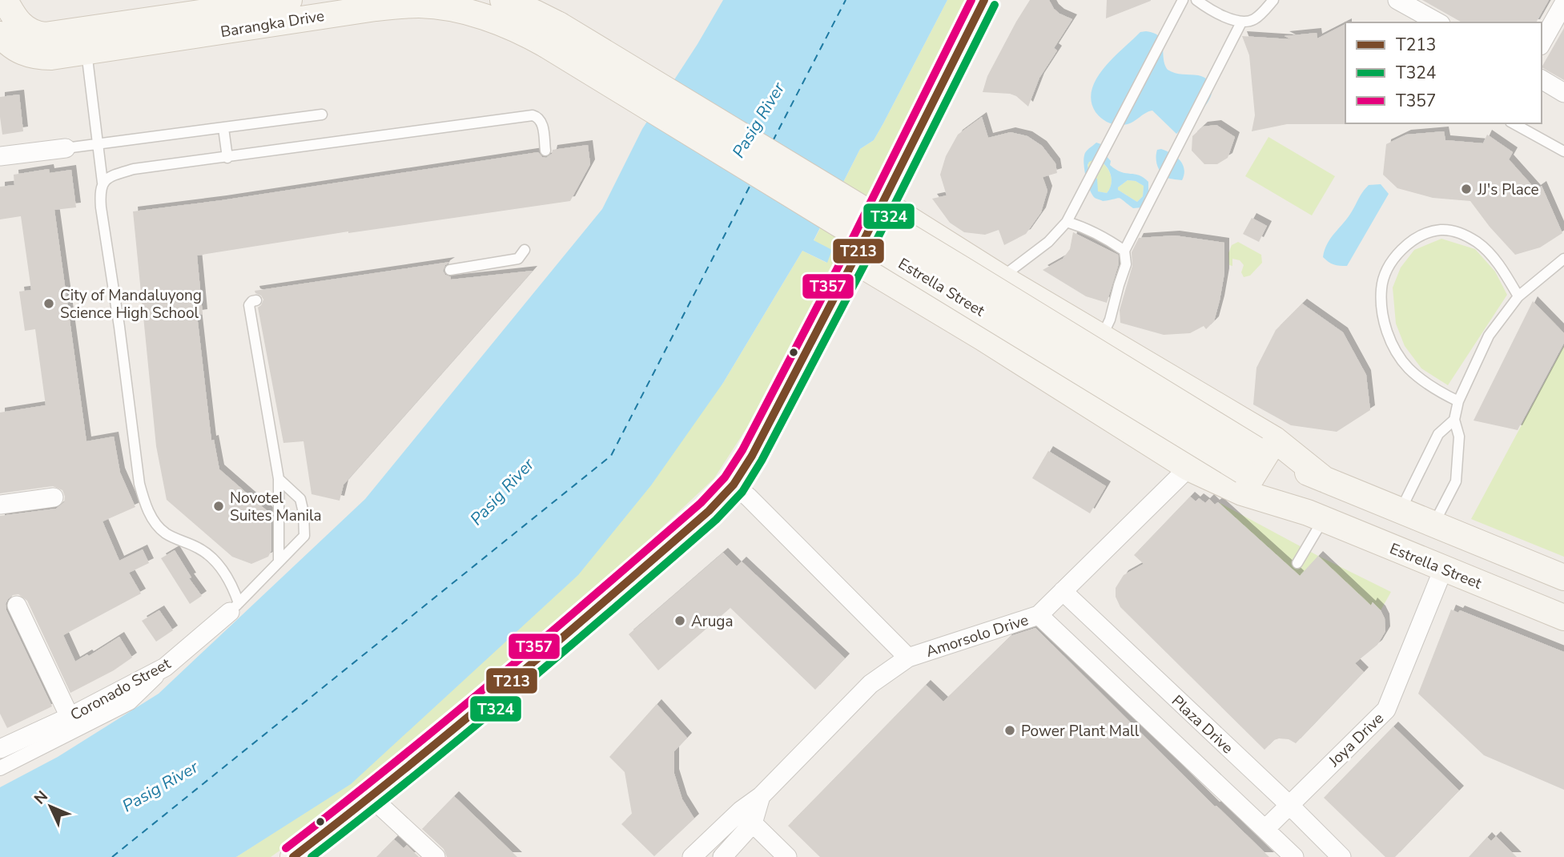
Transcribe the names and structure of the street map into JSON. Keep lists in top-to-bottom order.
{
  "streets": {
    "main road": ["Barangka Drive", "Estrella Street"],
    "street": [
      "Amorsolo Drive",
      "Coronado Street",
      "Plaza Drive",
      "Joya Drive"
    ]
  },
  "crossings": [
    ["Barangka Drive", "Estrella Street"],
    ["Estrella Street", "Amorsolo Drive"],
    ["Estrella Street", "Joya Drive"],
    ["Amorsolo Drive", "Plaza Drive"],
    ["Plaza Drive", "Joya Drive"]
  ],
  "water": ["Pasig River"],
  "places": [
    "JJ's Place",
    "City of Mandaluyong Science High School",
    "Novotel Suites Manila",
    "Aruga",
    "Power Plant Mall"
  ],
  "lines": ["transit line T213", "transit line T357", "transit line T324"],
  "legend": ["T213", "T324", "T357"],
  "north": "top left"
}
